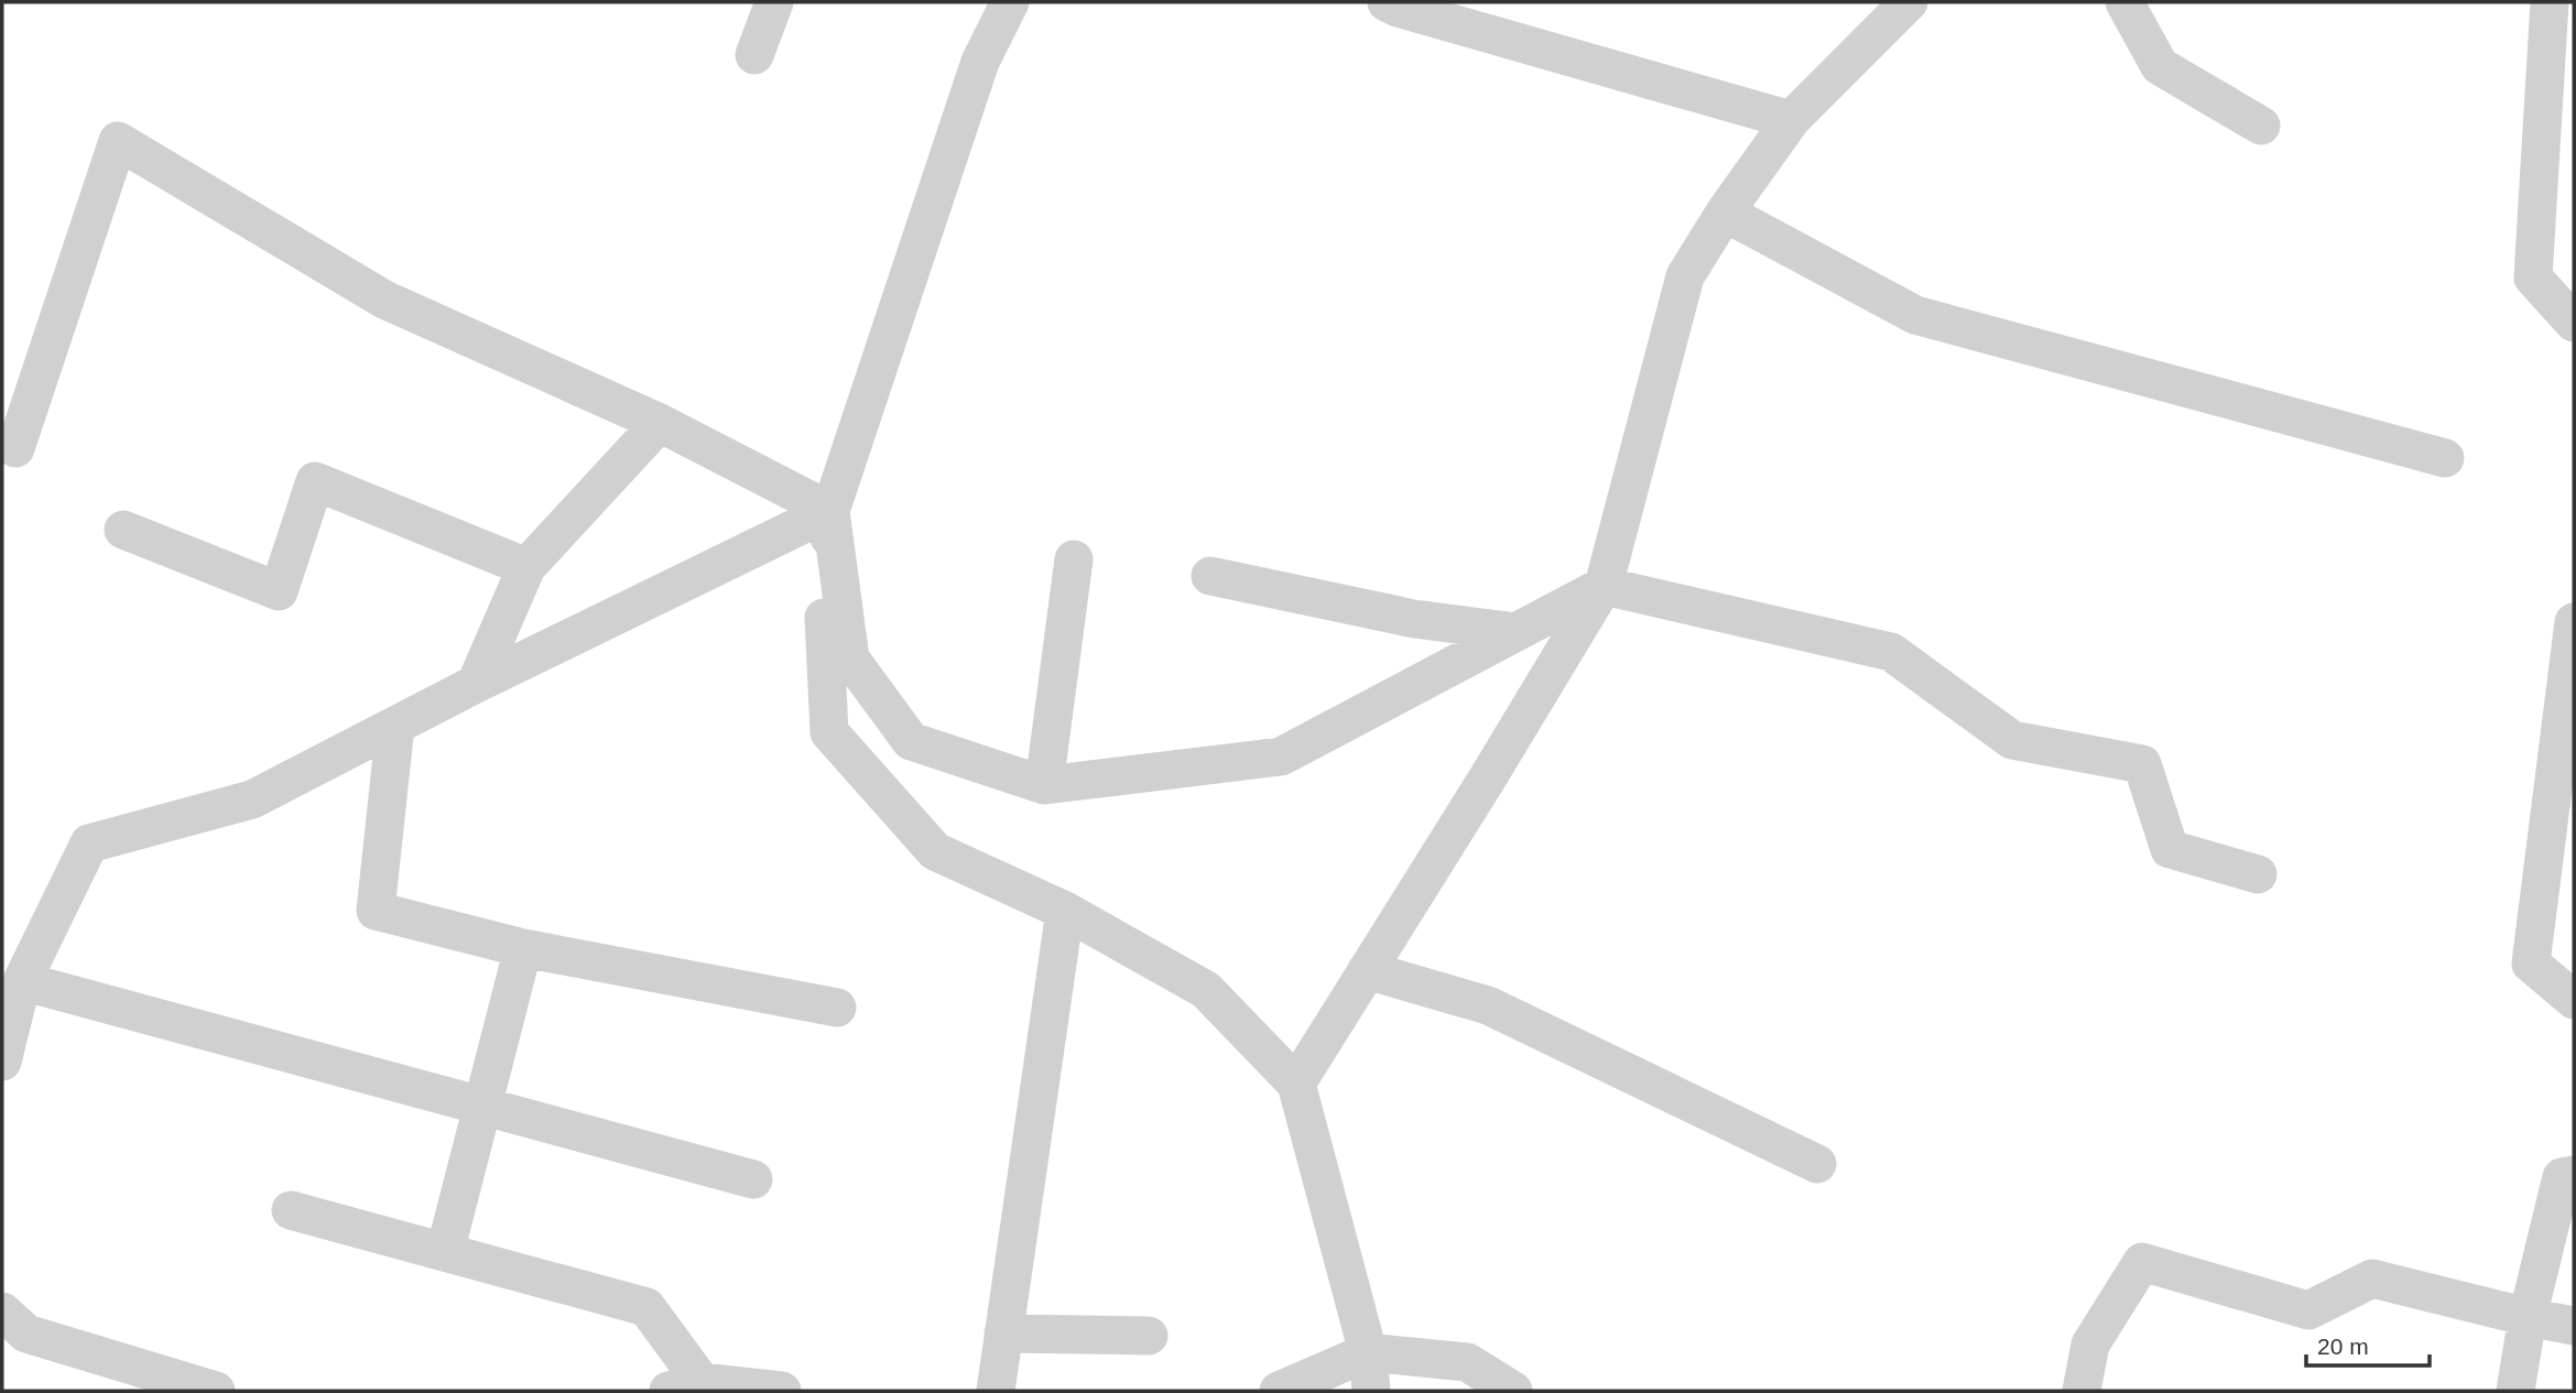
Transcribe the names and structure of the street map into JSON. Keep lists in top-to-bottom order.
{
  "scale_bar": "20 m"
}
